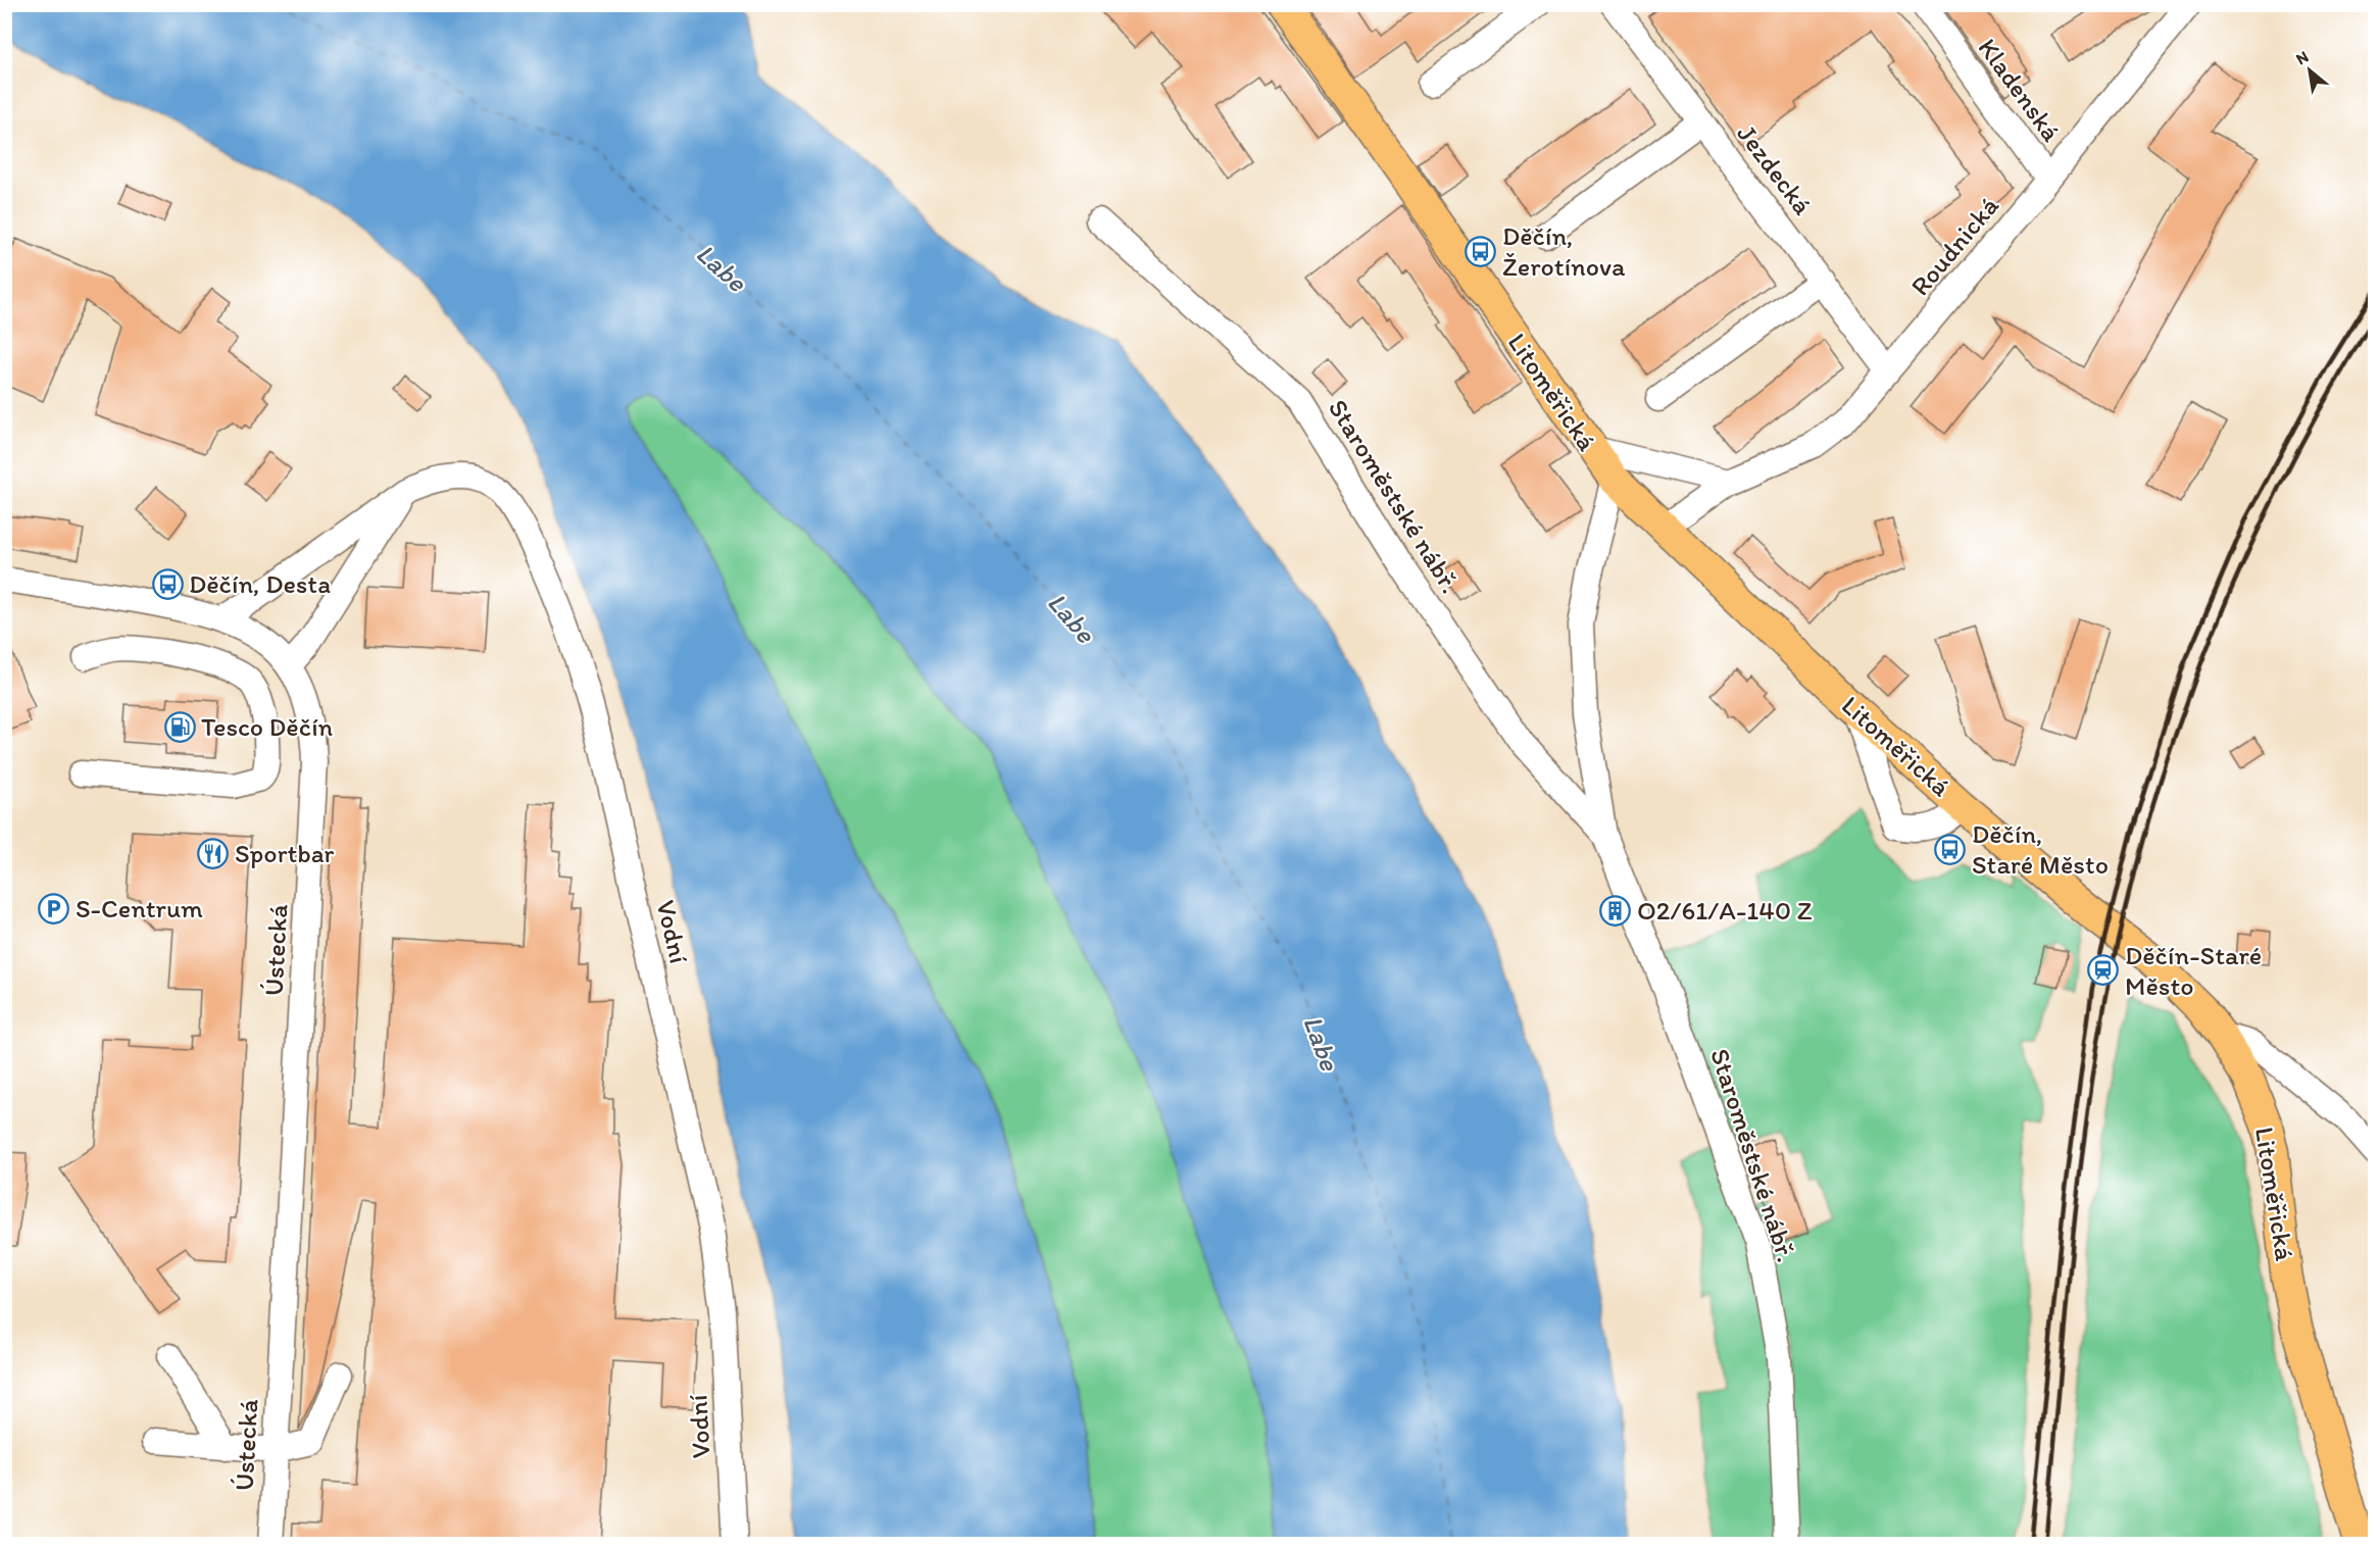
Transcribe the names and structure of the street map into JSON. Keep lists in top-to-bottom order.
{
  "streets": {
    "main road": ["Litoměřická"],
    "street": [
      "Kladenská",
      "Jezdecká",
      "Roudnická",
      "Staroměstské nábř.",
      "Vodní",
      "Ústecká"
    ]
  },
  "crossings": [
    ["Kladenská", "Roudnická"],
    ["Jezdecká", "Roudnická"],
    ["Roudnická", "Litoměřická"],
    ["Litoměřická", "Staroměstské nábř."],
    ["Vodní", "Ústecká"]
  ],
  "water": ["Labe"],
  "places": {
    "bus stop": ["Děčín, Žerotínova", "Děčín, Desta", "Děčín, Staré Město"],
    "fuel station": ["Tesco Děčín"],
    "restaurant": ["Sportbar"],
    "parking": ["S-Centrum"],
    "building": ["O2/61/A-140 Z"],
    "station": ["Děčín-Staré Město"]
  },
  "north": "top left"
}
